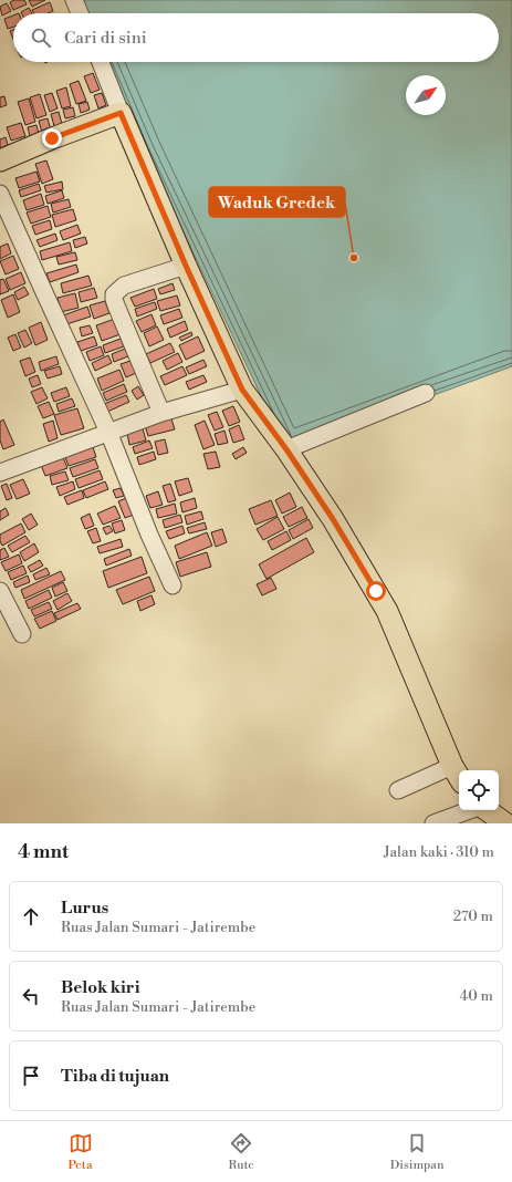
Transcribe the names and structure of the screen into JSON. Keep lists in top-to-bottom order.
{
  "places": ["Waduk Gredek"],
  "north": "top right",
  "page": {
    "search": "Cari di sini",
    "heading": ["4 mnt", "Jalan kaki · 310 m"],
    "list": [
      ["Lurus", "Ruas Jalan Sumari - Jatirembe", "270 m"],
      ["Belok kiri", "Ruas Jalan Sumari - Jatirembe", "40 m"],
      "Tiba di tujuan"
    ],
    "nav": ["Peta", "Rute", "Disimpan"]
  }
}
